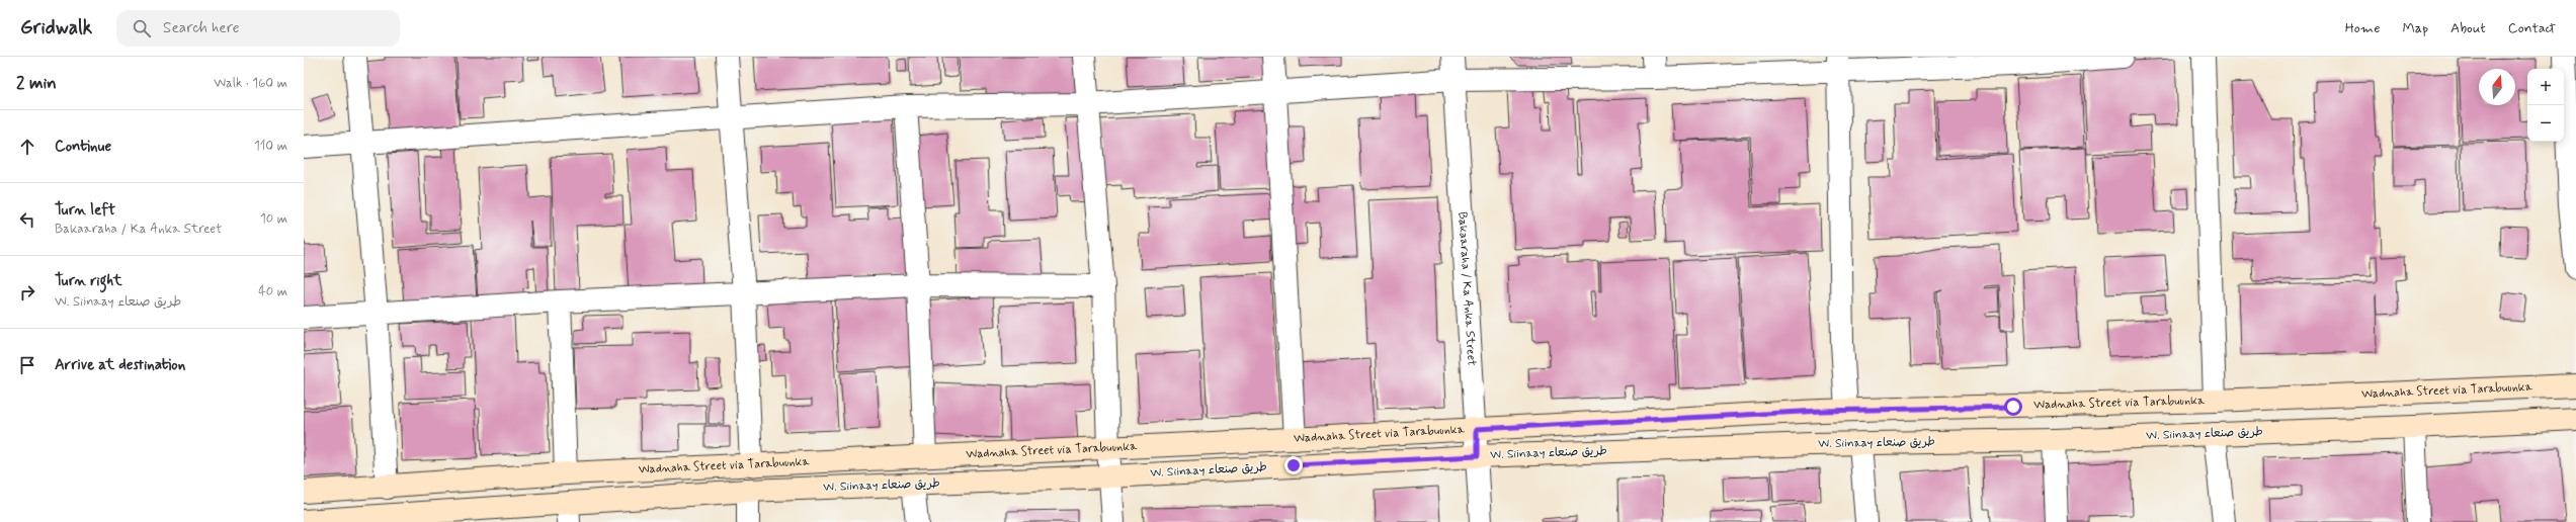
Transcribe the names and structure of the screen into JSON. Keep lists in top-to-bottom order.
{
  "streets": {
    "main road": ["Wadnaha Street via Tarabuunka", "W. Siinaay طريق صنعاء"],
    "street": ["Bakaaraha / Ka Anka Street"]
  },
  "crossings": [
    ["Bakaaraha / Ka Anka Street", "Wadnaha Street via Tarabuunka"],
    ["Bakaaraha / Ka Anka Street", "W. Siinaay طريق صنعاء"]
  ],
  "north": "top",
  "page": {
    "header": "Gridwalk",
    "search": "Search here",
    "nav": [
      "Home",
      "Map",
      "About",
      "Contact"
    ],
    "heading": ["2 min", "Walk · 160 m"],
    "map_buttons": ["+", "−"],
    "list": [
      ["Continue", "110 m"],
      ["Turn left", "Bakaaraha / Ka Anka Street", "10 m"],
      ["Turn right", "W. Siinaay طريق صنعاء", "40 m"],
      "Arrive at destination"
    ]
  }
}
